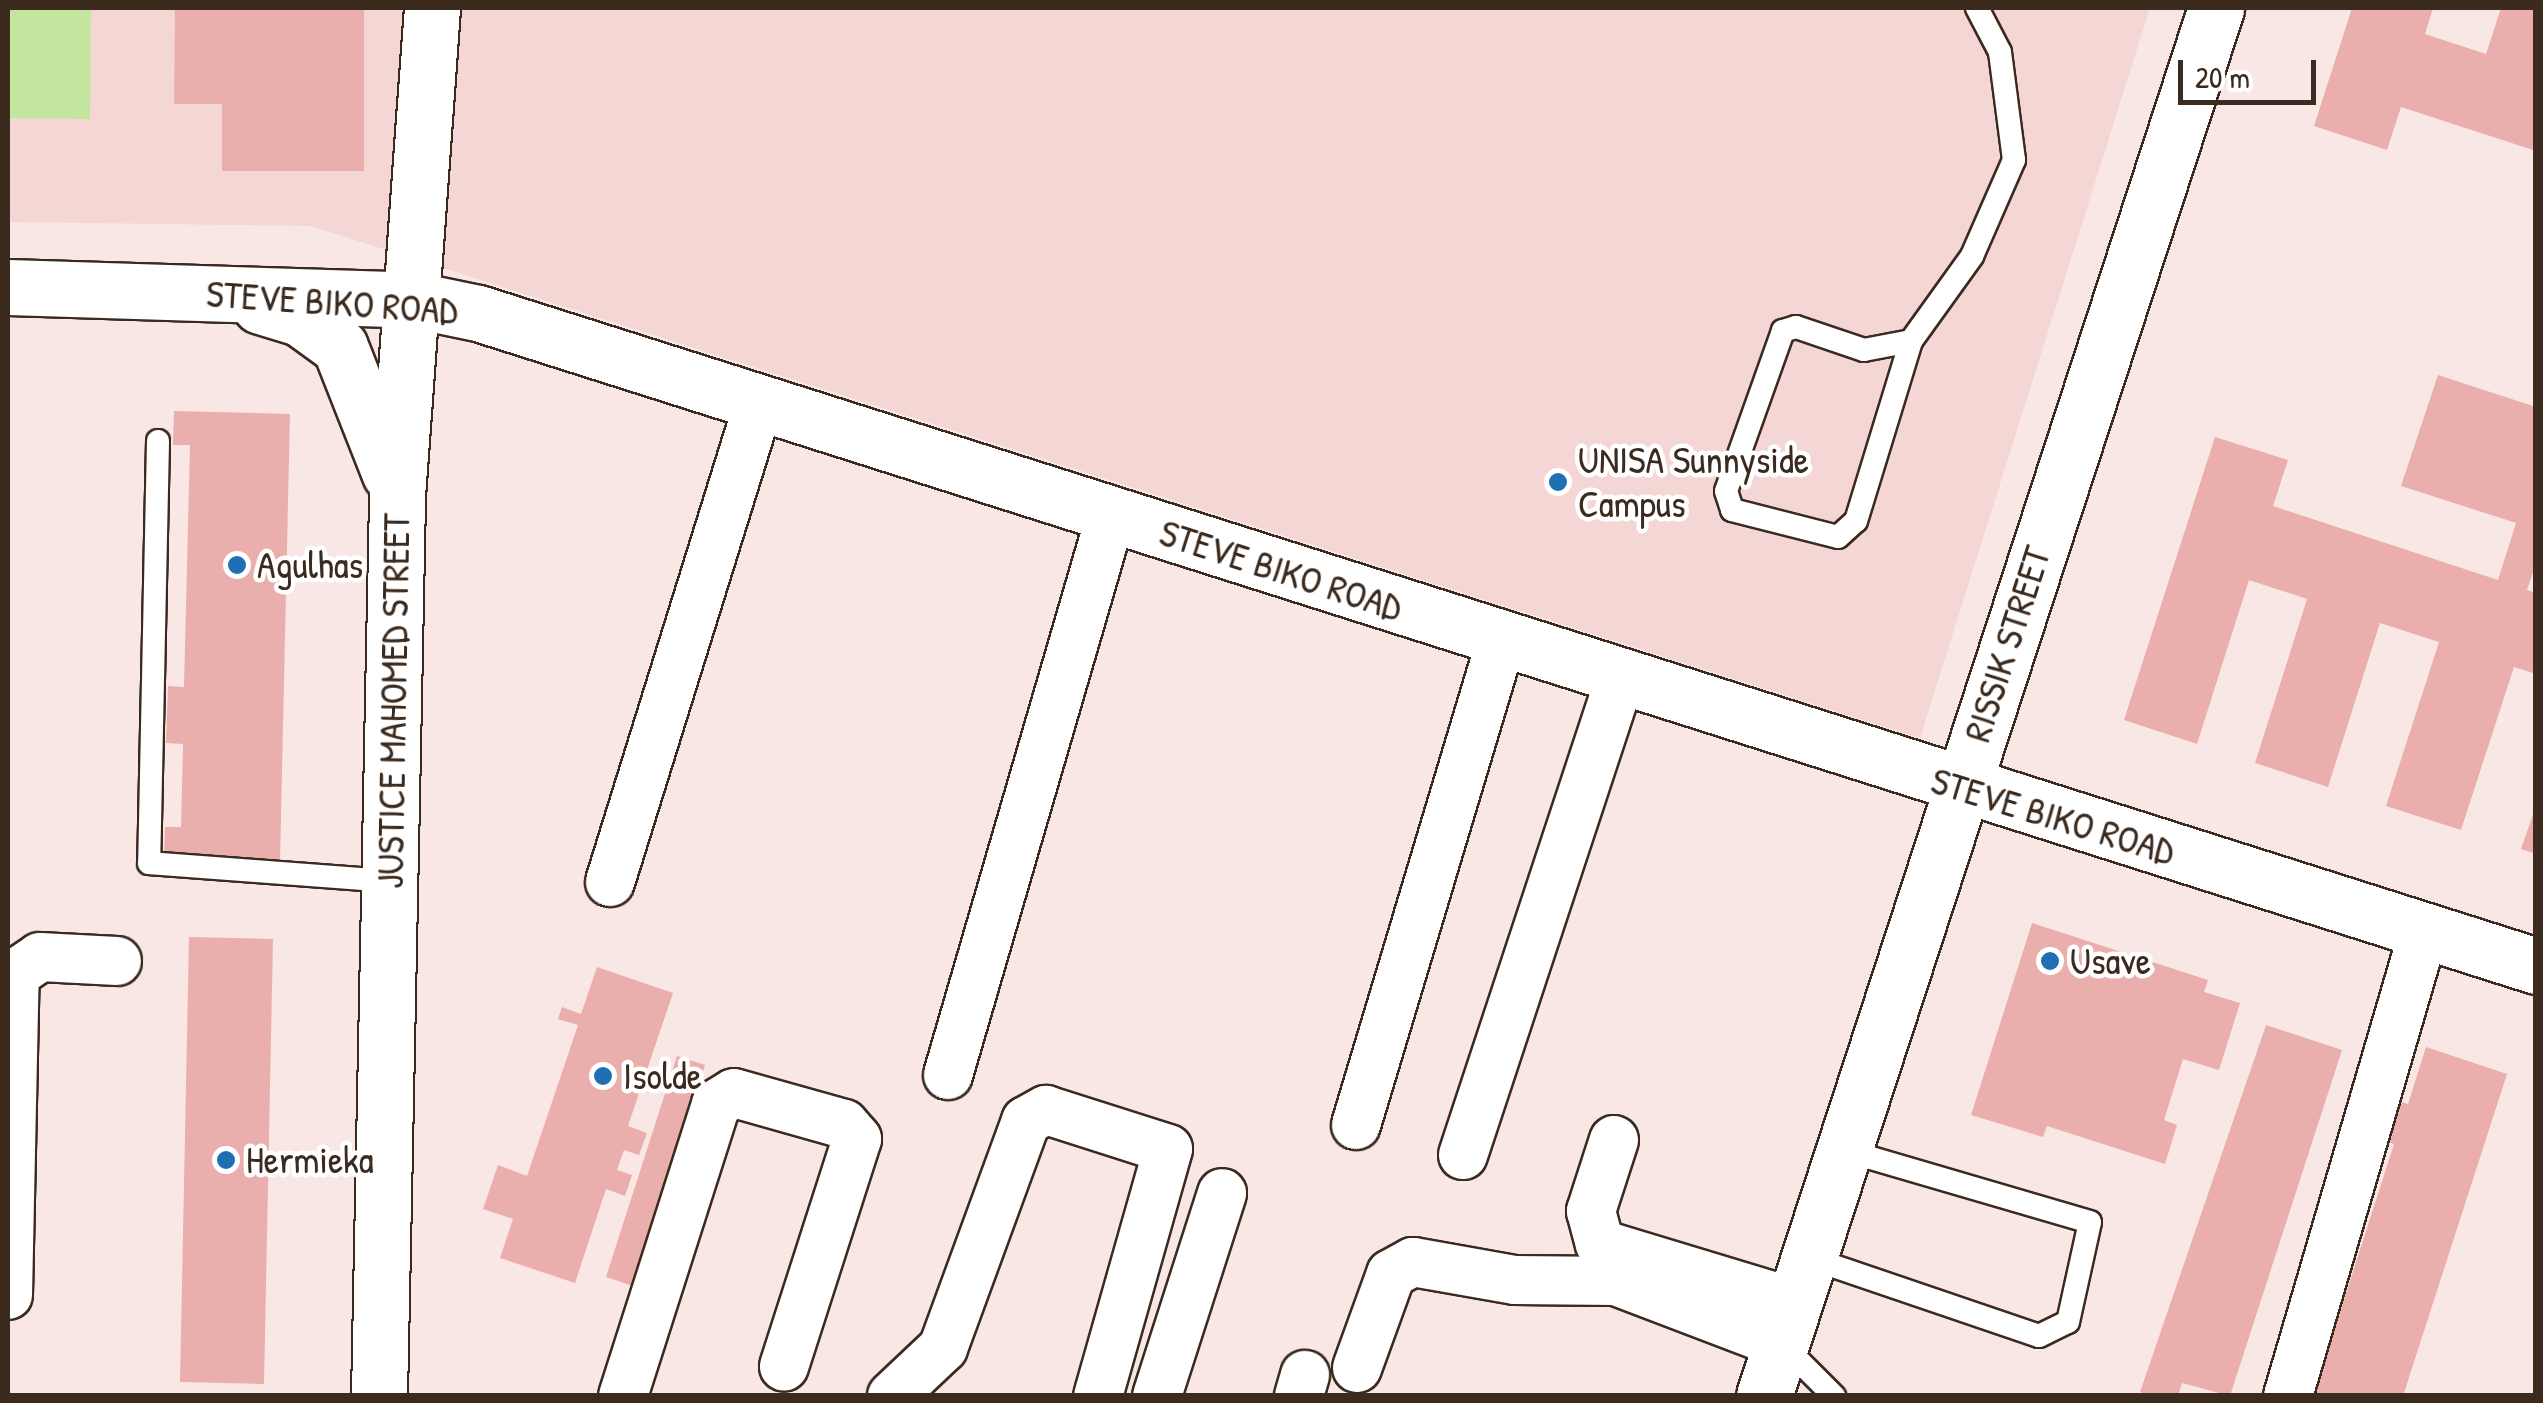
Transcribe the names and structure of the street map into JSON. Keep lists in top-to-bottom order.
{
  "streets": {
    "main road": ["STEVE BIKO ROAD", "RISSIK STREET", "JUSTICE MAHOMED STREET"]
  },
  "crossings": [
    ["STEVE BIKO ROAD", "RISSIK STREET"],
    ["STEVE BIKO ROAD", "JUSTICE MAHOMED STREET"]
  ],
  "places": [
    "UNISA Sunnyside Campus",
    "Agulhas",
    "Usave",
    "Isolde",
    "Hermieka"
  ],
  "scale_bar": "20 m"
}
